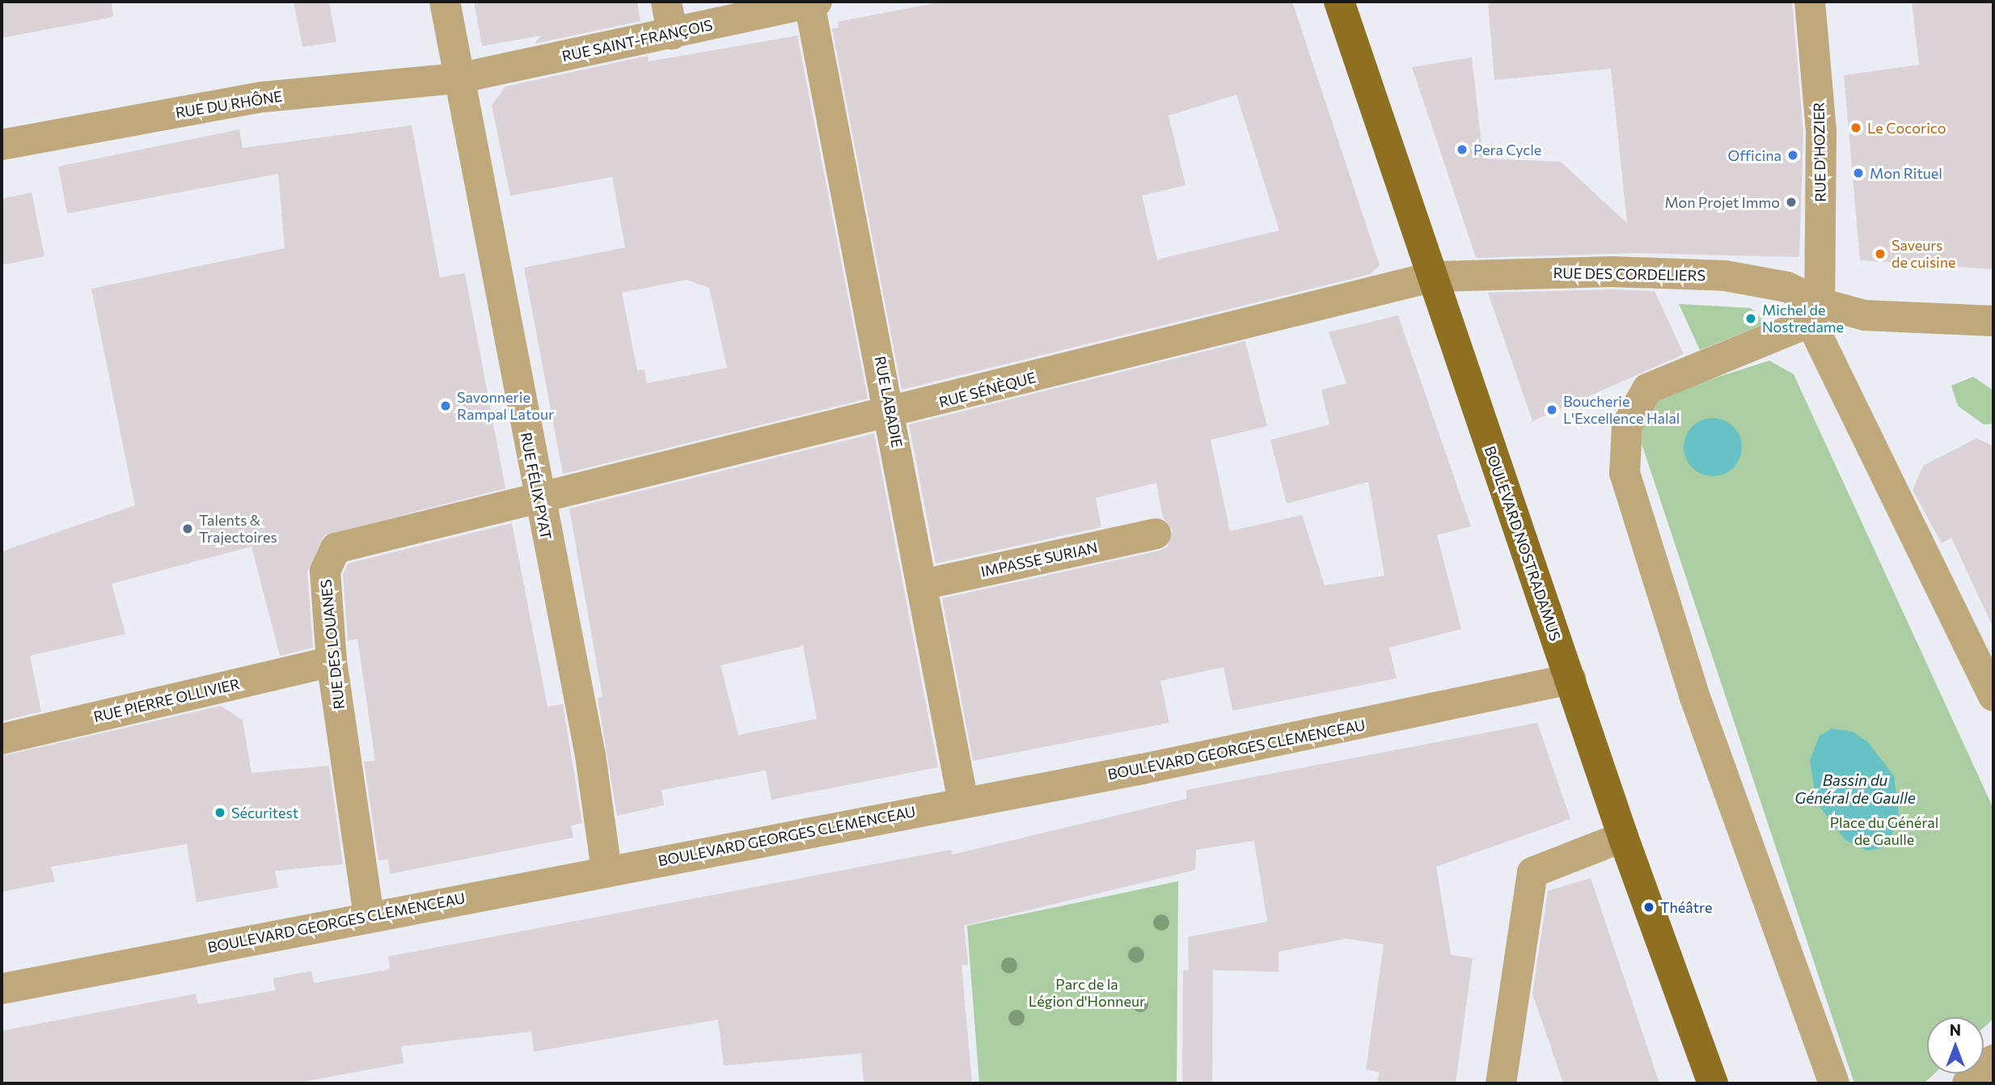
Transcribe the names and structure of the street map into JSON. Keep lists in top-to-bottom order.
{
  "streets": {
    "main road": ["BOULEVARD NOSTRADAMUS"],
    "street": [
      "RUE SAINT-FRANÇOIS",
      "RUE DU RHÔNE",
      "RUE D'HOZIER",
      "RUE DES CORDELIERS",
      "RUE SÉNÈQUE",
      "RUE LABADIE",
      "RUE FÉLIX PYAT",
      "IMPASSE SURIAN",
      "RUE DES LOUANES",
      "RUE PIERRE OLLIVIER",
      "BOULEVARD GEORGES CLEMENCEAU"
    ]
  },
  "crossings": [
    ["RUE SAINT-FRANÇOIS", "RUE DU RHÔNE"],
    ["RUE SAINT-FRANÇOIS", "RUE LABADIE"],
    ["RUE SAINT-FRANÇOIS", "RUE FÉLIX PYAT"],
    ["RUE DU RHÔNE", "RUE FÉLIX PYAT"],
    ["RUE D'HOZIER", "RUE DES CORDELIERS"],
    ["RUE DES CORDELIERS", "RUE SÉNÈQUE"],
    ["RUE DES CORDELIERS", "BOULEVARD NOSTRADAMUS"],
    ["RUE SÉNÈQUE", "RUE LABADIE"],
    ["RUE SÉNÈQUE", "RUE FÉLIX PYAT"],
    ["RUE SÉNÈQUE", "BOULEVARD NOSTRADAMUS"],
    ["RUE SÉNÈQUE", "RUE DES LOUANES"],
    ["RUE LABADIE", "IMPASSE SURIAN"],
    ["RUE LABADIE", "BOULEVARD GEORGES CLEMENCEAU"],
    ["RUE FÉLIX PYAT", "RUE DES LOUANES"],
    ["RUE FÉLIX PYAT", "BOULEVARD GEORGES CLEMENCEAU"],
    ["BOULEVARD NOSTRADAMUS", "BOULEVARD GEORGES CLEMENCEAU"],
    ["RUE DES LOUANES", "RUE PIERRE OLLIVIER"],
    ["RUE DES LOUANES", "BOULEVARD GEORGES CLEMENCEAU"]
  ],
  "water": ["Bassin du Général de Gaulle"],
  "parks": ["Place du Général de Gaulle", "Parc de la Légion d'Honneur"],
  "places": [
    "Le Cocorico",
    "Pera Cycle",
    "Officina",
    "Mon Rituel",
    "Mon Projet Immo",
    "Saveurs de cuisine",
    "Michel de Nostredame",
    "Savonnerie Rampal Latour",
    "Boucherie L'Excellence Halal",
    "Talents & Trajectoires",
    "Sécuritest",
    "Théâtre"
  ],
  "north": "top"
}
